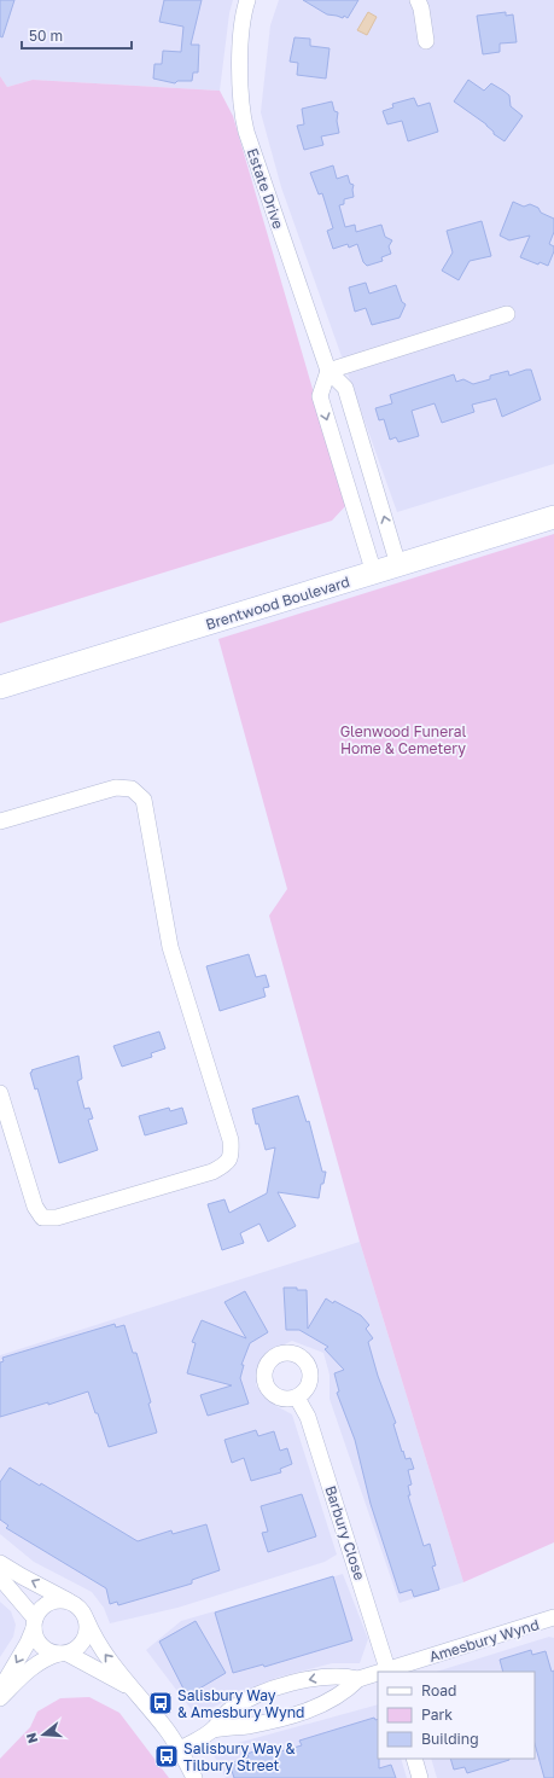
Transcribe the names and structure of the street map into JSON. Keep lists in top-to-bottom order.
{
  "streets": {
    "street": [
      "Estate Drive",
      "Brentwood Boulevard",
      "Barbury Close",
      "Amesbury Wynd"
    ]
  },
  "crossings": [
    ["Estate Drive", "Brentwood Boulevard"],
    ["Barbury Close", "Amesbury Wynd"]
  ],
  "parks": ["Glenwood Funeral Home & Cemetery"],
  "places": {
    "bus stop": ["Salisbury Way & Amesbury Wynd", "Salisbury Way & Tilbury Street"]
  },
  "legend": ["Road", "Park", "Building"],
  "scale_bar": "50 m",
  "north": "left"
}
